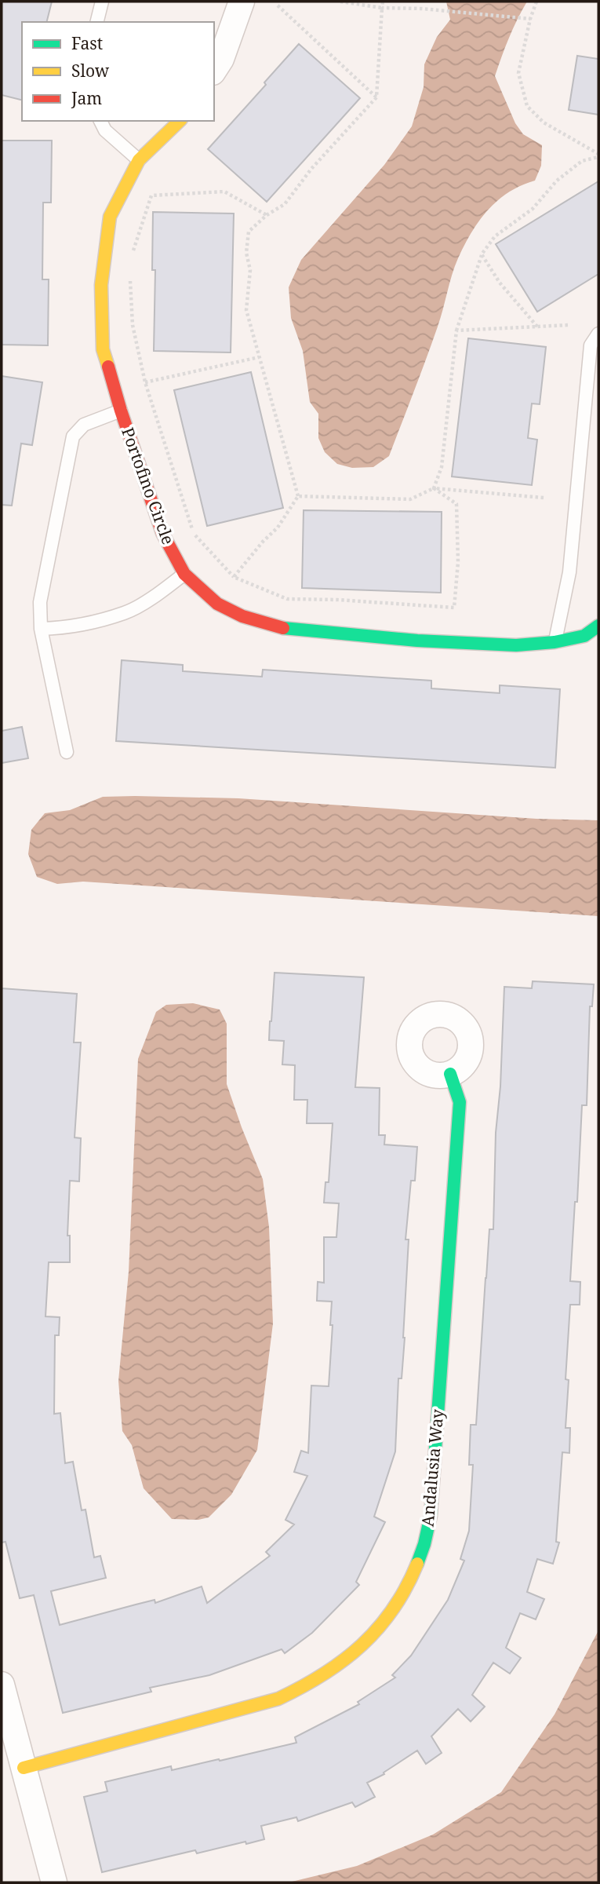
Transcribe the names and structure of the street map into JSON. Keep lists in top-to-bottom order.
{
  "streets": {
    "street": ["Portofino Circle", "Andalusia Way"]
  },
  "legend": ["Fast", "Slow", "Jam"]
}
